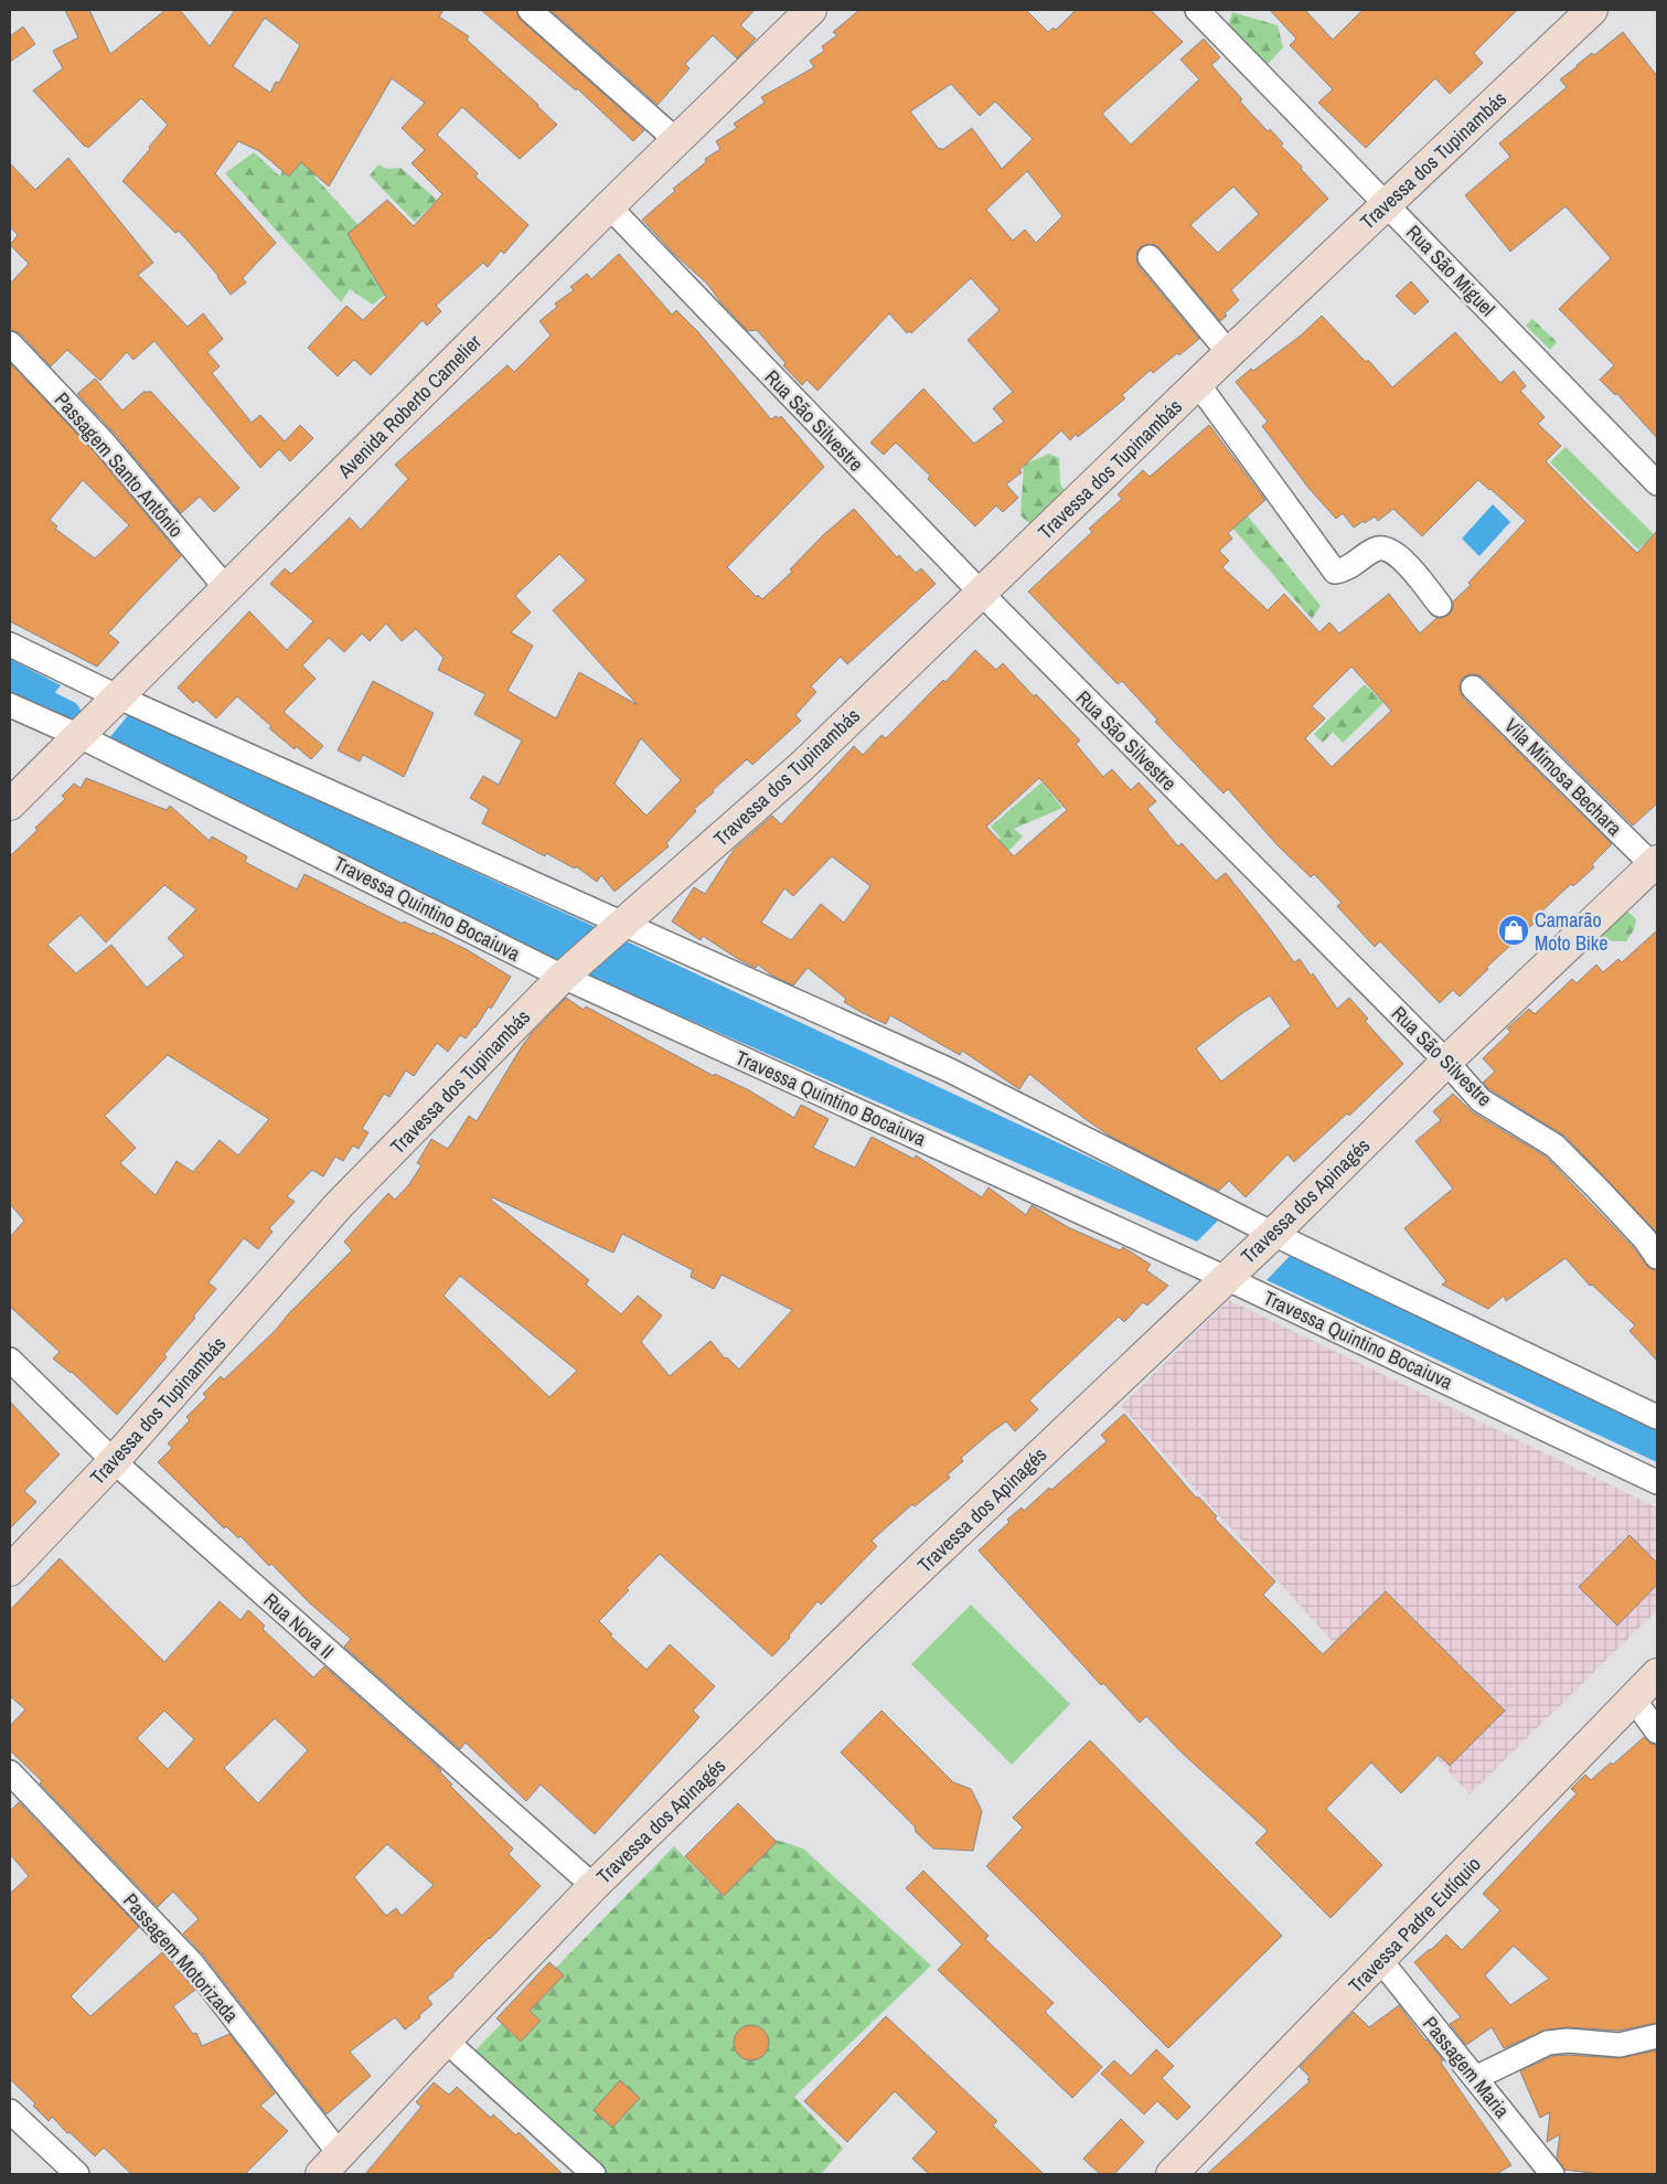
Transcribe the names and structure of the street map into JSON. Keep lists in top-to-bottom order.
{
  "streets": {
    "street": [
      "Travessa dos Tupinambás",
      "Rua São Miguel",
      "Avenida Roberto Camelier",
      "Rua São Silvestre",
      "Passagem Santo Antônio",
      "Vila Mimosa Bechara",
      "Travessa Quintino Bocaiuva",
      "Travessa dos Apinagés",
      "Rua Nova II",
      "Travessa Padre Eutíquio",
      "Passagem Motorizada",
      "Passagem Maria"
    ]
  },
  "crossings": [
    ["Travessa dos Tupinambás", "Rua São Miguel"],
    ["Travessa dos Tupinambás", "Rua São Silvestre"],
    ["Travessa dos Tupinambás", "Travessa Quintino Bocaiuva"],
    ["Travessa dos Tupinambás", "Rua Nova II"],
    ["Avenida Roberto Camelier", "Rua São Silvestre"],
    ["Avenida Roberto Camelier", "Passagem Santo Antônio"],
    ["Avenida Roberto Camelier", "Travessa Quintino Bocaiuva"],
    ["Rua São Silvestre", "Travessa dos Apinagés"],
    ["Vila Mimosa Bechara", "Travessa dos Apinagés"],
    ["Travessa Quintino Bocaiuva", "Travessa dos Apinagés"],
    ["Travessa dos Apinagés", "Rua Nova II"],
    ["Travessa dos Apinagés", "Passagem Motorizada"],
    ["Travessa Padre Eutíquio", "Passagem Maria"]
  ],
  "places": {
    "shop": ["Camarão Moto Bike"]
  }
}
